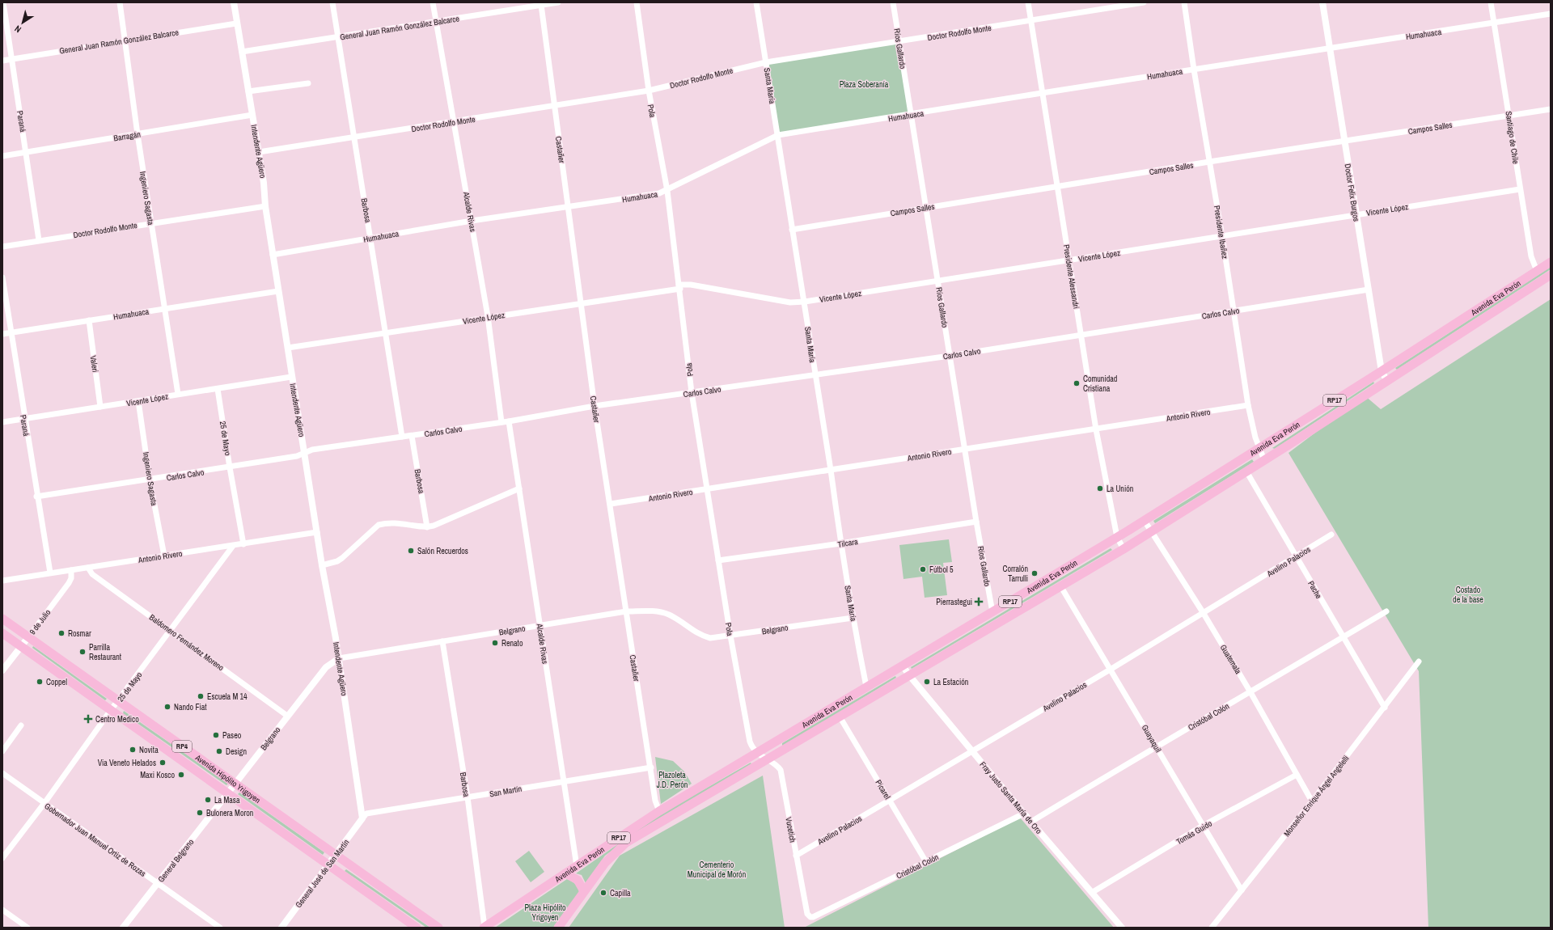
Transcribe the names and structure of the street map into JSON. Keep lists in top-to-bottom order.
{
  "streets": {
    "main road": [
      "Avenida Eva Perón",
      "RP17",
      "RP4",
      "Avenida Hipólito Yrigoyen"
    ],
    "street": [
      "General Juan Ramón González Balcarce",
      "Doctor Rodolfo Monte",
      "Humahuaca",
      "Ríos Gallardo",
      "Santa María",
      "Pola",
      "Paraná",
      "Campos Salles",
      "Barragán",
      "Santiago de Chile",
      "Castañer",
      "Intendente Agüero",
      "Doctor Felix Burgos",
      "Ingeniero Sagasta",
      "Vicente López",
      "Barbosa",
      "Alcalde Rivas",
      "Presidente Ibañez",
      "Presidente Alessandri",
      "Carlos Calvo",
      "Valeri",
      "Antonio Rivero",
      "25 de Mayo",
      "Tilcara",
      "Avelino Palacios",
      "Pache",
      "9 de Julio",
      "Belgrano",
      "Baldomero Fernández Moreno",
      "Guatemala",
      "Cristóbal Colón",
      "Guayaquil",
      "Picarel",
      "San Martín",
      "Monseñor Enrique Ángel Angelelli",
      "Fray Justo Santa María de Oro",
      "Vucetich",
      "Tomás Guido",
      "Gobernador Juan Manuel Ortiz de Rozas",
      "General Belgrano",
      "General José de San Martín"
    ]
  },
  "crossings": [
    ["General Juan Ramón González Balcarce", "Paraná"],
    ["General Juan Ramón González Balcarce", "Castañer"],
    ["General Juan Ramón González Balcarce", "Intendente Agüero"],
    ["General Juan Ramón González Balcarce", "Ingeniero Sagasta"],
    ["General Juan Ramón González Balcarce", "Barbosa"],
    ["General Juan Ramón González Balcarce", "Alcalde Rivas"],
    ["Doctor Rodolfo Monte", "Ríos Gallardo"],
    ["Doctor Rodolfo Monte", "Santa María"],
    ["Doctor Rodolfo Monte", "Pola"],
    ["Doctor Rodolfo Monte", "Paraná"],
    ["Doctor Rodolfo Monte", "Castañer"],
    ["Doctor Rodolfo Monte", "Intendente Agüero"],
    ["Doctor Rodolfo Monte", "Ingeniero Sagasta"],
    ["Doctor Rodolfo Monte", "Barbosa"],
    ["Doctor Rodolfo Monte", "Alcalde Rivas"],
    ["Doctor Rodolfo Monte", "Presidente Alessandri"],
    ["Humahuaca", "Ríos Gallardo"],
    ["Humahuaca", "Santa María"],
    ["Humahuaca", "Pola"],
    ["Humahuaca", "Paraná"],
    ["Humahuaca", "Santiago de Chile"],
    ["Humahuaca", "Castañer"],
    ["Humahuaca", "Intendente Agüero"],
    ["Humahuaca", "Doctor Felix Burgos"],
    ["Humahuaca", "Ingeniero Sagasta"],
    ["Humahuaca", "Barbosa"],
    ["Humahuaca", "Alcalde Rivas"],
    ["Humahuaca", "Presidente Ibañez"],
    ["Humahuaca", "Presidente Alessandri"],
    ["Humahuaca", "Valeri"],
    ["Ríos Gallardo", "Campos Salles"],
    ["Ríos Gallardo", "Vicente López"],
    ["Ríos Gallardo", "Avenida Eva Perón"],
    ["Ríos Gallardo", "Carlos Calvo"],
    ["Ríos Gallardo", "Antonio Rivero"],
    ["Ríos Gallardo", "Tilcara"],
    ["Santa María", "Campos Salles"],
    ["Santa María", "Vicente López"],
    ["Santa María", "Avenida Eva Perón"],
    ["Santa María", "Carlos Calvo"],
    ["Santa María", "Antonio Rivero"],
    ["Santa María", "Tilcara"],
    ["Santa María", "Belgrano"],
    ["Pola", "Vicente López"],
    ["Pola", "Avenida Eva Perón"],
    ["Pola", "Carlos Calvo"],
    ["Pola", "Antonio Rivero"],
    ["Pola", "Tilcara"],
    ["Pola", "Belgrano"],
    ["Pola", "Vucetich"],
    ["Paraná", "Barragán"],
    ["Paraná", "Vicente López"],
    ["Paraná", "Carlos Calvo"],
    ["Paraná", "Antonio Rivero"],
    ["Campos Salles", "Santiago de Chile"],
    ["Campos Salles", "Doctor Felix Burgos"],
    ["Campos Salles", "Presidente Ibañez"],
    ["Campos Salles", "Presidente Alessandri"],
    ["Barragán", "Intendente Agüero"],
    ["Barragán", "Ingeniero Sagasta"],
    ["Santiago de Chile", "Vicente López"],
    ["Santiago de Chile", "Avenida Eva Perón"],
    ["Castañer", "Vicente López"],
    ["Castañer", "Avenida Eva Perón"],
    ["Castañer", "Carlos Calvo"],
    ["Castañer", "Antonio Rivero"],
    ["Castañer", "Belgrano"],
    ["Castañer", "San Martín"],
    ["Intendente Agüero", "Vicente López"],
    ["Intendente Agüero", "Carlos Calvo"],
    ["Intendente Agüero", "Antonio Rivero"],
    ["Intendente Agüero", "Belgrano"],
    ["Intendente Agüero", "San Martín"],
    ["Intendente Agüero", "General José de San Martín"],
    ["Doctor Felix Burgos", "Vicente López"],
    ["Doctor Felix Burgos", "Avenida Eva Perón"],
    ["Doctor Felix Burgos", "Carlos Calvo"],
    ["Ingeniero Sagasta", "Vicente López"],
    ["Ingeniero Sagasta", "Carlos Calvo"],
    ["Ingeniero Sagasta", "Antonio Rivero"],
    ["Vicente López", "Barbosa"],
    ["Vicente López", "Alcalde Rivas"],
    ["Vicente López", "Presidente Ibañez"],
    ["Vicente López", "Presidente Alessandri"],
    ["Vicente López", "Valeri"],
    ["Vicente López", "25 de Mayo"],
    ["Barbosa", "Avenida Eva Perón"],
    ["Barbosa", "Carlos Calvo"],
    ["Barbosa", "Belgrano"],
    ["Barbosa", "San Martín"],
    ["Alcalde Rivas", "Avenida Eva Perón"],
    ["Alcalde Rivas", "Carlos Calvo"],
    ["Alcalde Rivas", "Belgrano"],
    ["Alcalde Rivas", "San Martín"],
    ["Presidente Ibañez", "Avenida Eva Perón"],
    ["Presidente Ibañez", "Carlos Calvo"],
    ["Presidente Ibañez", "Antonio Rivero"],
    ["Presidente Alessandri", "Avenida Eva Perón"],
    ["Presidente Alessandri", "Carlos Calvo"],
    ["Presidente Alessandri", "Antonio Rivero"],
    ["Avenida Eva Perón", "Pache"],
    ["Avenida Eva Perón", "Guatemala"],
    ["Avenida Eva Perón", "Guayaquil"],
    ["Avenida Eva Perón", "Picarel"],
    ["Avenida Eva Perón", "Fray Justo Santa María de Oro"],
    ["Avenida Eva Perón", "Vucetich"],
    ["Carlos Calvo", "25 de Mayo"],
    ["Antonio Rivero", "25 de Mayo"],
    ["Antonio Rivero", "9 de Julio"],
    ["Antonio Rivero", "Baldomero Fernández Moreno"],
    ["25 de Mayo", "Baldomero Fernández Moreno"],
    ["25 de Mayo", "Avenida Hipólito Yrigoyen"],
    ["25 de Mayo", "Gobernador Juan Manuel Ortiz de Rozas"],
    ["Avelino Palacios", "Pache"],
    ["Avelino Palacios", "Guatemala"],
    ["Avelino Palacios", "Guayaquil"],
    ["Avelino Palacios", "Picarel"],
    ["Avelino Palacios", "Fray Justo Santa María de Oro"],
    ["Avelino Palacios", "Vucetich"],
    ["Pache", "Cristóbal Colón"],
    ["Pache", "Monseñor Enrique Ángel Angelelli"],
    ["9 de Julio", "Avenida Hipólito Yrigoyen"],
    ["Belgrano", "Baldomero Fernández Moreno"],
    ["Belgrano", "Avenida Hipólito Yrigoyen"],
    ["Belgrano", "General Belgrano"],
    ["Guatemala", "Cristóbal Colón"],
    ["Guatemala", "Monseñor Enrique Ángel Angelelli"],
    ["Guatemala", "Tomás Guido"],
    ["Cristóbal Colón", "Guayaquil"],
    ["Cristóbal Colón", "Picarel"],
    ["Cristóbal Colón", "Fray Justo Santa María de Oro"],
    ["Cristóbal Colón", "Vucetich"],
    ["Guayaquil", "Monseñor Enrique Ángel Angelelli"],
    ["Guayaquil", "Tomás Guido"],
    ["Avenida Hipólito Yrigoyen", "General Belgrano"],
    ["Avenida Hipólito Yrigoyen", "General José de San Martín"],
    ["San Martín", "General José de San Martín"],
    ["Fray Justo Santa María de Oro", "Tomás Guido"],
    ["Gobernador Juan Manuel Ortiz de Rozas", "General Belgrano"]
  ],
  "parks": [
    "Plaza Soberanía",
    "Costado de la base",
    "Plazoleta J.D. Perón",
    "Cementerio Municipal de Morón",
    "Plaza Hipólito Yrigoyen"
  ],
  "places": {
    "other": [
      "Comunidad Cristiana",
      "La Unión",
      "Salón Recuerdos",
      "Fútbol 5",
      "Corralón Tarrulli",
      "Rosmar",
      "Renato",
      "Parrilla Restaurant",
      "Coppel",
      "La Estación",
      "Escuela M 14",
      "Nando Fiat",
      "Paseo",
      "Novita",
      "Design",
      "Via Veneto Helados",
      "Maxi Kosco",
      "La Masa",
      "Bulonera Moron",
      "Capilla"
    ],
    "health": ["Pierrastegui", "Centro Medico"]
  },
  "north": "bottom left"
}
